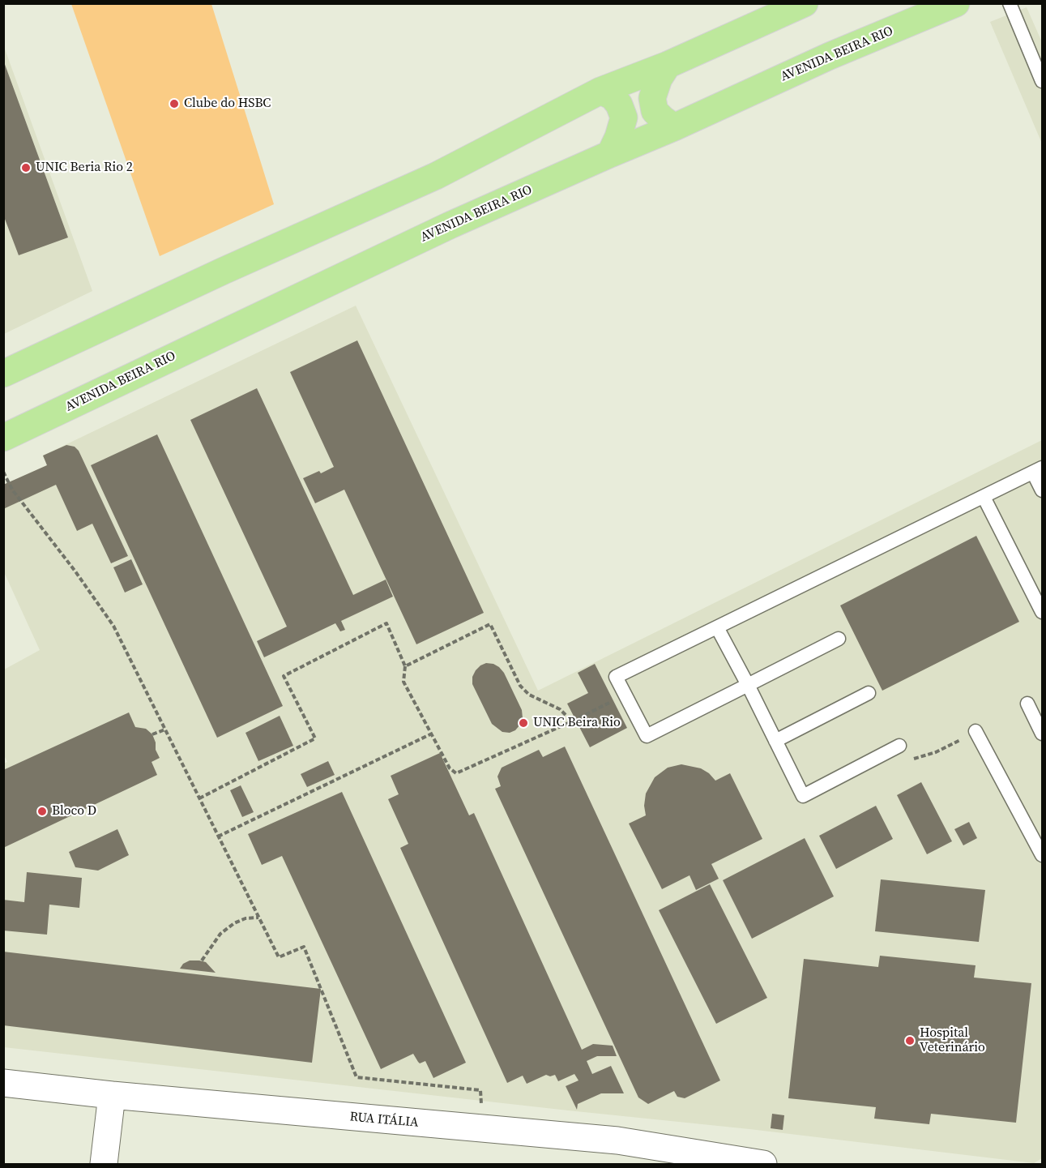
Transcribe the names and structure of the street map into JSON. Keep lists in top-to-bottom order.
{
  "streets": {
    "main road": ["AVENIDA BEIRA RIO"],
    "street": ["RUA ITÁLIA"]
  },
  "places": [
    "Clube do HSBC",
    "UNIC Beria Rio 2",
    "UNIC Beira Rio",
    "Bloco D",
    "Hospital Veterinário"
  ]
}
